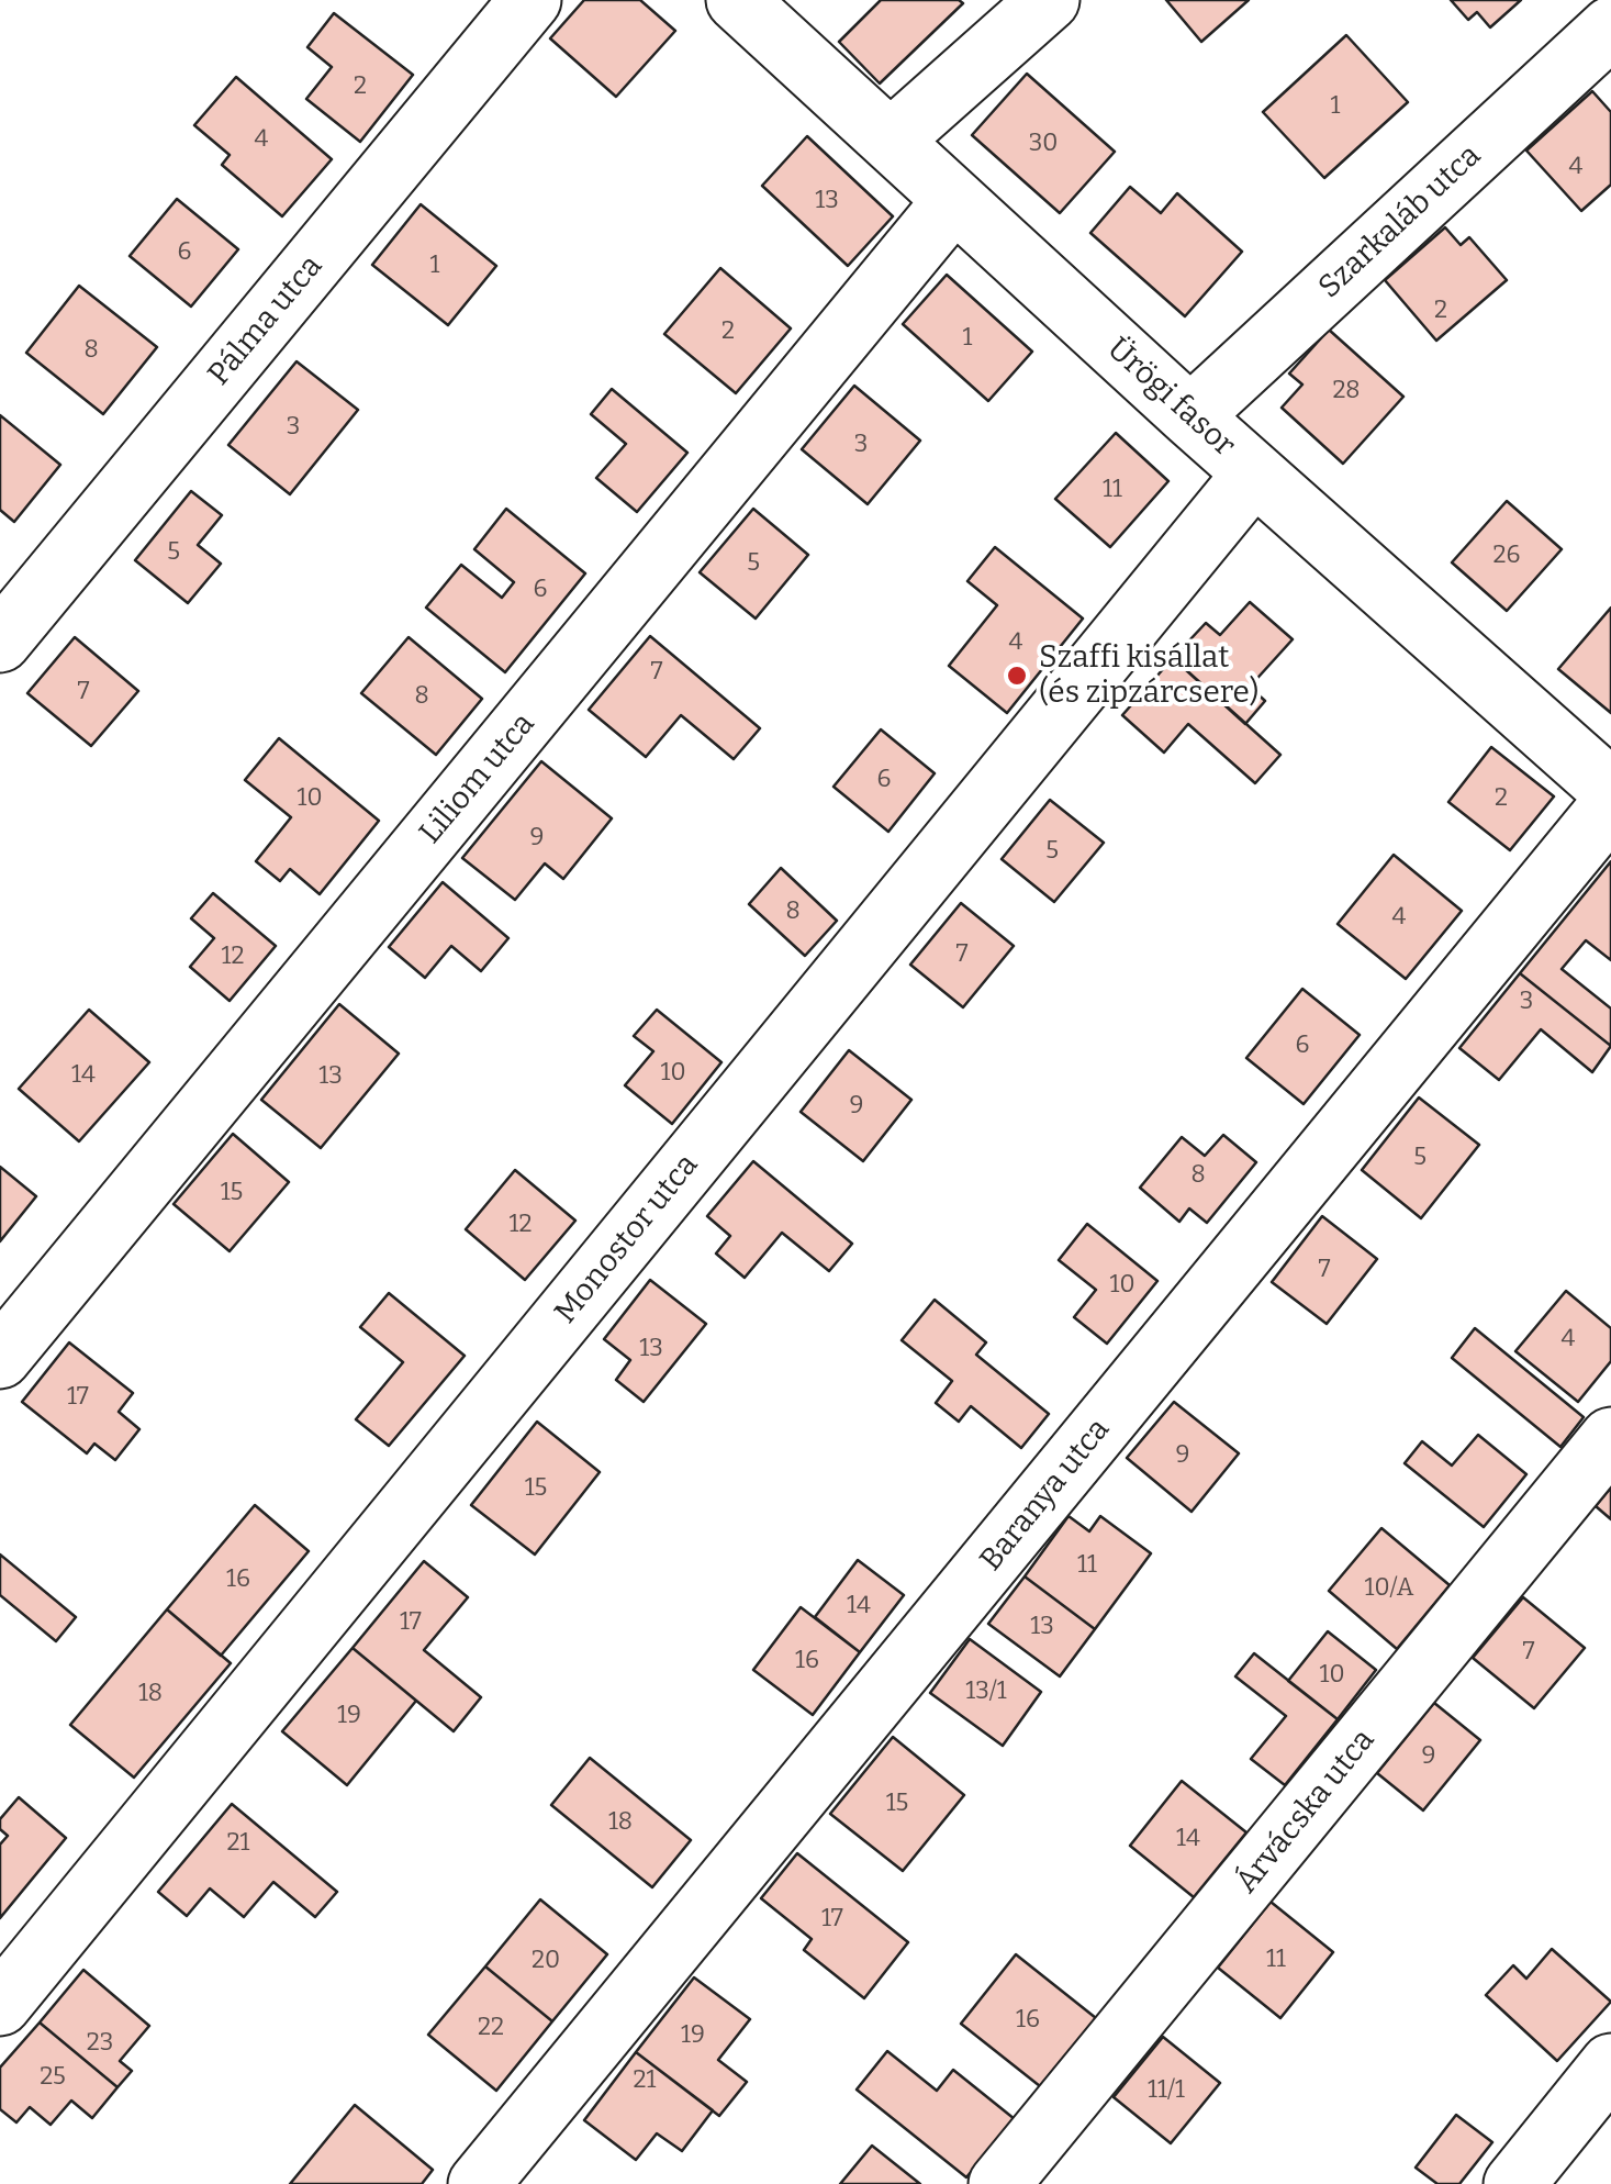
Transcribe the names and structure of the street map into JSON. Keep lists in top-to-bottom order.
{
  "streets": {
    "street": [
      "Szarkaláb utca",
      "Pálma utca",
      "Ürögi fasor",
      "Liliom utca",
      "Monostor utca",
      "Baranya utca",
      "Árvácska utca"
    ]
  },
  "crossings": [
    ["Szarkaláb utca", "Ürögi fasor"],
    ["Ürögi fasor", "Liliom utca"],
    ["Ürögi fasor", "Monostor utca"]
  ],
  "places": ["Szaffi kisállat (és zipzárcsere)"],
  "house_numbers": [
    "2",
    "1",
    "4",
    "30",
    "4",
    "13",
    "6",
    "1",
    "2",
    "2",
    "1",
    "8",
    "28",
    "3",
    "3",
    "11",
    "5",
    "26",
    "5",
    "6",
    "4",
    "7",
    "7",
    "8",
    "6",
    "10",
    "2",
    "9",
    "5",
    "8",
    "4",
    "7",
    "12",
    "3",
    "6",
    "10",
    "14",
    "13",
    "9",
    "5",
    "8",
    "15",
    "12",
    "7",
    "10",
    "4",
    "13",
    "17",
    "9",
    "15",
    "11",
    "16",
    "10/A",
    "14",
    "17",
    "13",
    "7",
    "16",
    "10",
    "13/1",
    "18",
    "19",
    "9",
    "15",
    "18",
    "14",
    "21",
    "17",
    "11",
    "20",
    "16",
    "22",
    "19",
    "23",
    "25",
    "21",
    "11/1"
  ]
}
